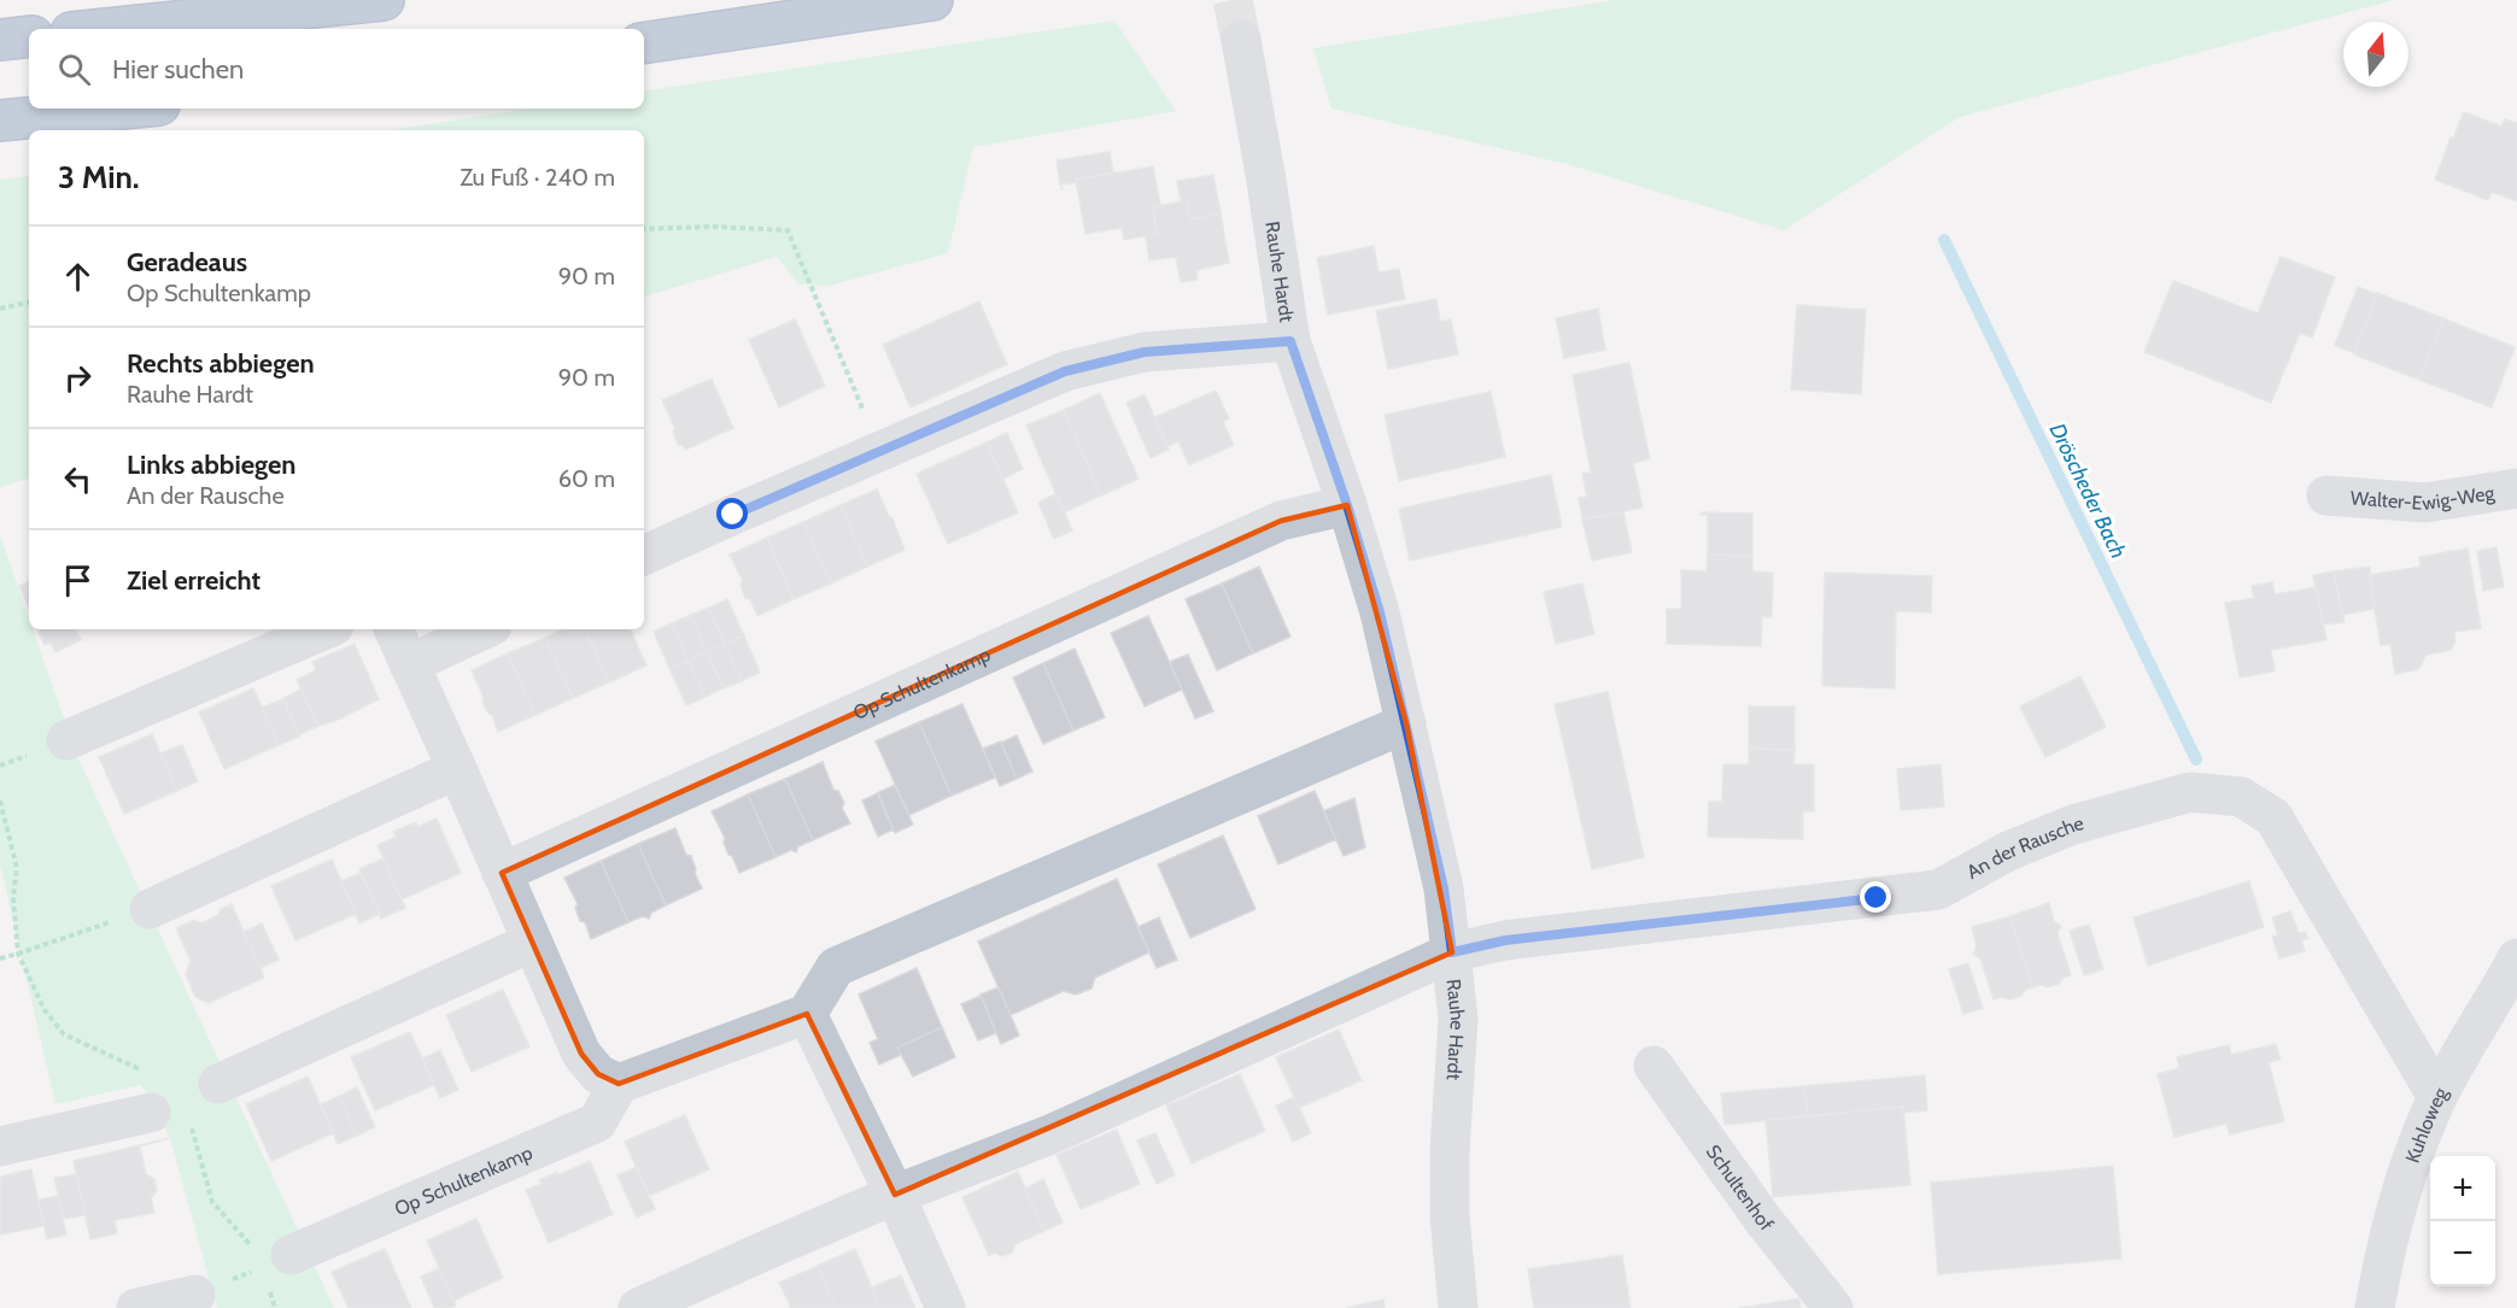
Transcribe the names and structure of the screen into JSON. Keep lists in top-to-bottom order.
{
  "streets": {
    "street": [
      "Rauhe Hardt",
      "Walter-Ewig-Weg",
      "Op Schultenkamp",
      "An der Rausche",
      "Kuhloweg",
      "Schultenhof"
    ]
  },
  "crossings": [
    ["Rauhe Hardt", "Op Schultenkamp"],
    ["Rauhe Hardt", "An der Rausche"],
    ["An der Rausche", "Kuhloweg"]
  ],
  "water": ["Dröscheder Bach"],
  "north": "top",
  "page": {
    "search": "Hier suchen",
    "heading": ["3 Min.", "Zu Fuß · 240 m"],
    "list": [
      ["Geradeaus", "Op Schultenkamp", "90 m"],
      ["Rechts abbiegen", "Rauhe Hardt", "90 m"],
      ["Links abbiegen", "An der Rausche", "60 m"],
      "Ziel erreicht"
    ],
    "map_buttons": ["+", "−"]
  }
}
